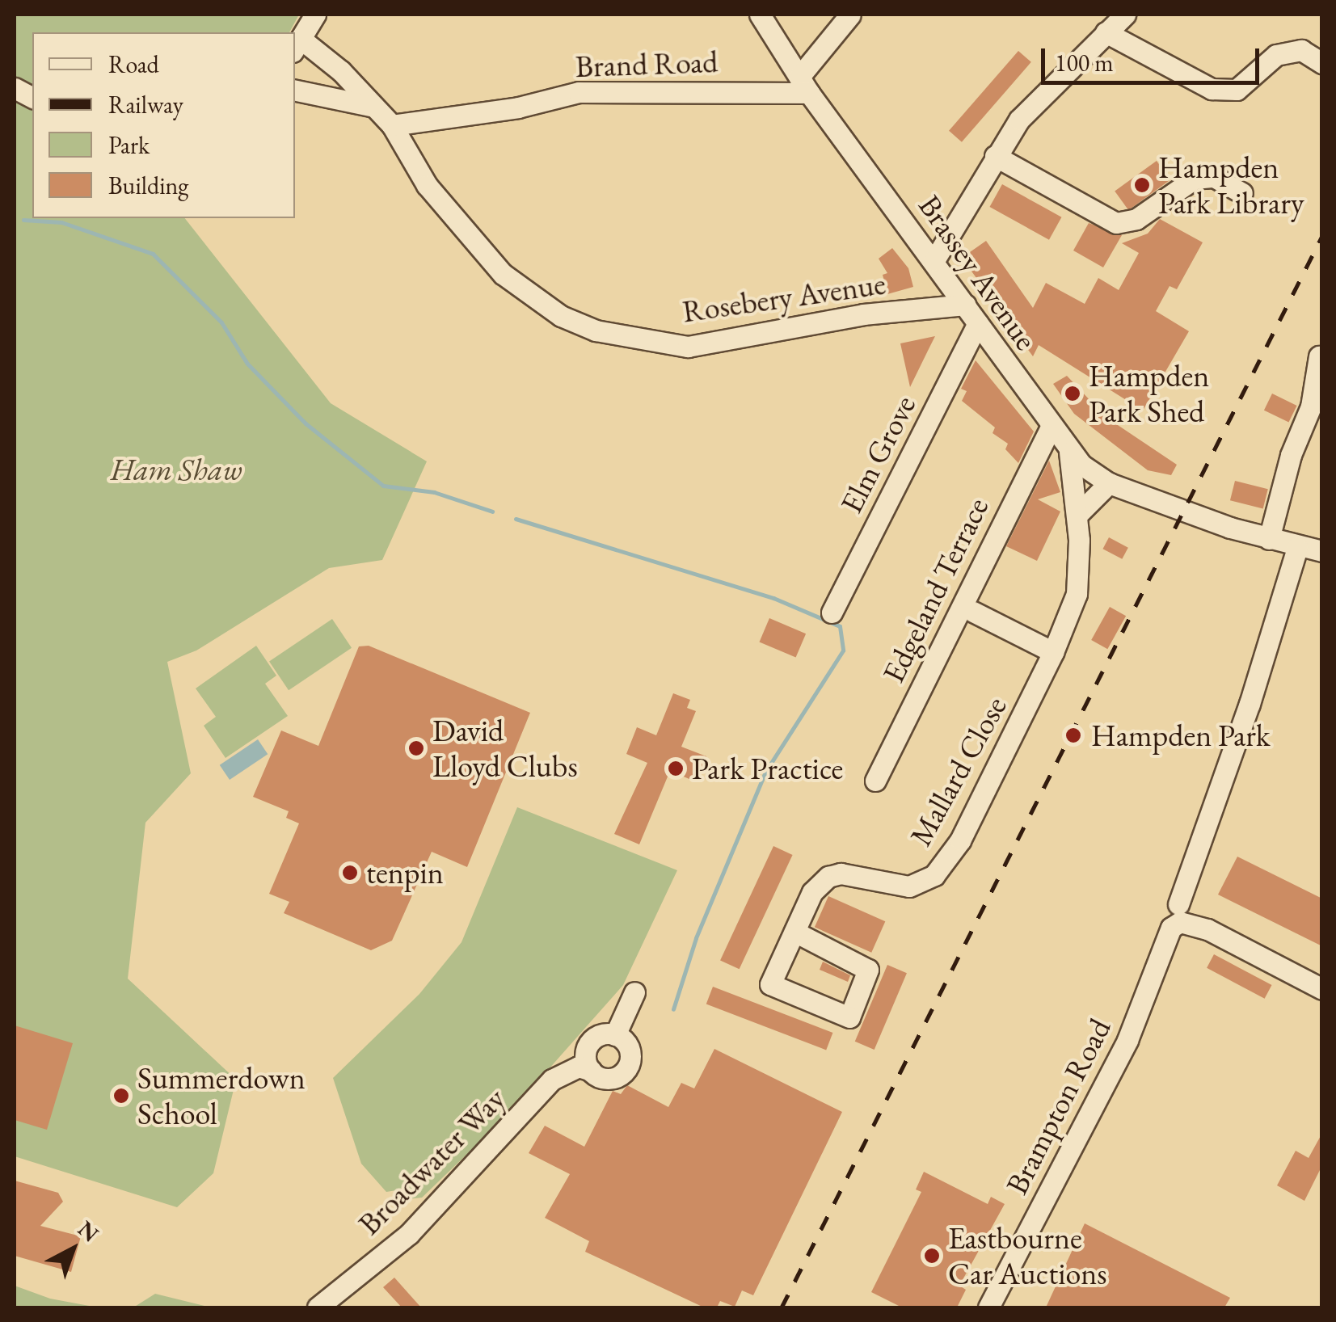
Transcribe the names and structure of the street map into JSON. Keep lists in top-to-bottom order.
{
  "streets": {
    "street": [
      "Brand Road",
      "Brassey Avenue",
      "Rosebery Avenue",
      "Elm Grove",
      "Edgeland Terrace",
      "Mallard Close",
      "Brampton Road",
      "Broadwater Way"
    ]
  },
  "crossings": [
    ["Brand Road", "Brassey Avenue"],
    ["Brand Road", "Rosebery Avenue"],
    ["Brassey Avenue", "Rosebery Avenue"],
    ["Brassey Avenue", "Elm Grove"],
    ["Brassey Avenue", "Edgeland Terrace"]
  ],
  "parks": ["Ham Shaw"],
  "places": [
    "Hampden Park Library",
    "Hampden Park Shed",
    "Hampden Park",
    "David Lloyd Clubs",
    "Park Practice",
    "tenpin",
    "Summerdown School",
    "Eastbourne Car Auctions"
  ],
  "legend": [
    "Road",
    "Railway",
    "Park",
    "Building"
  ],
  "scale_bar": "100 m",
  "north": "top right"
}
